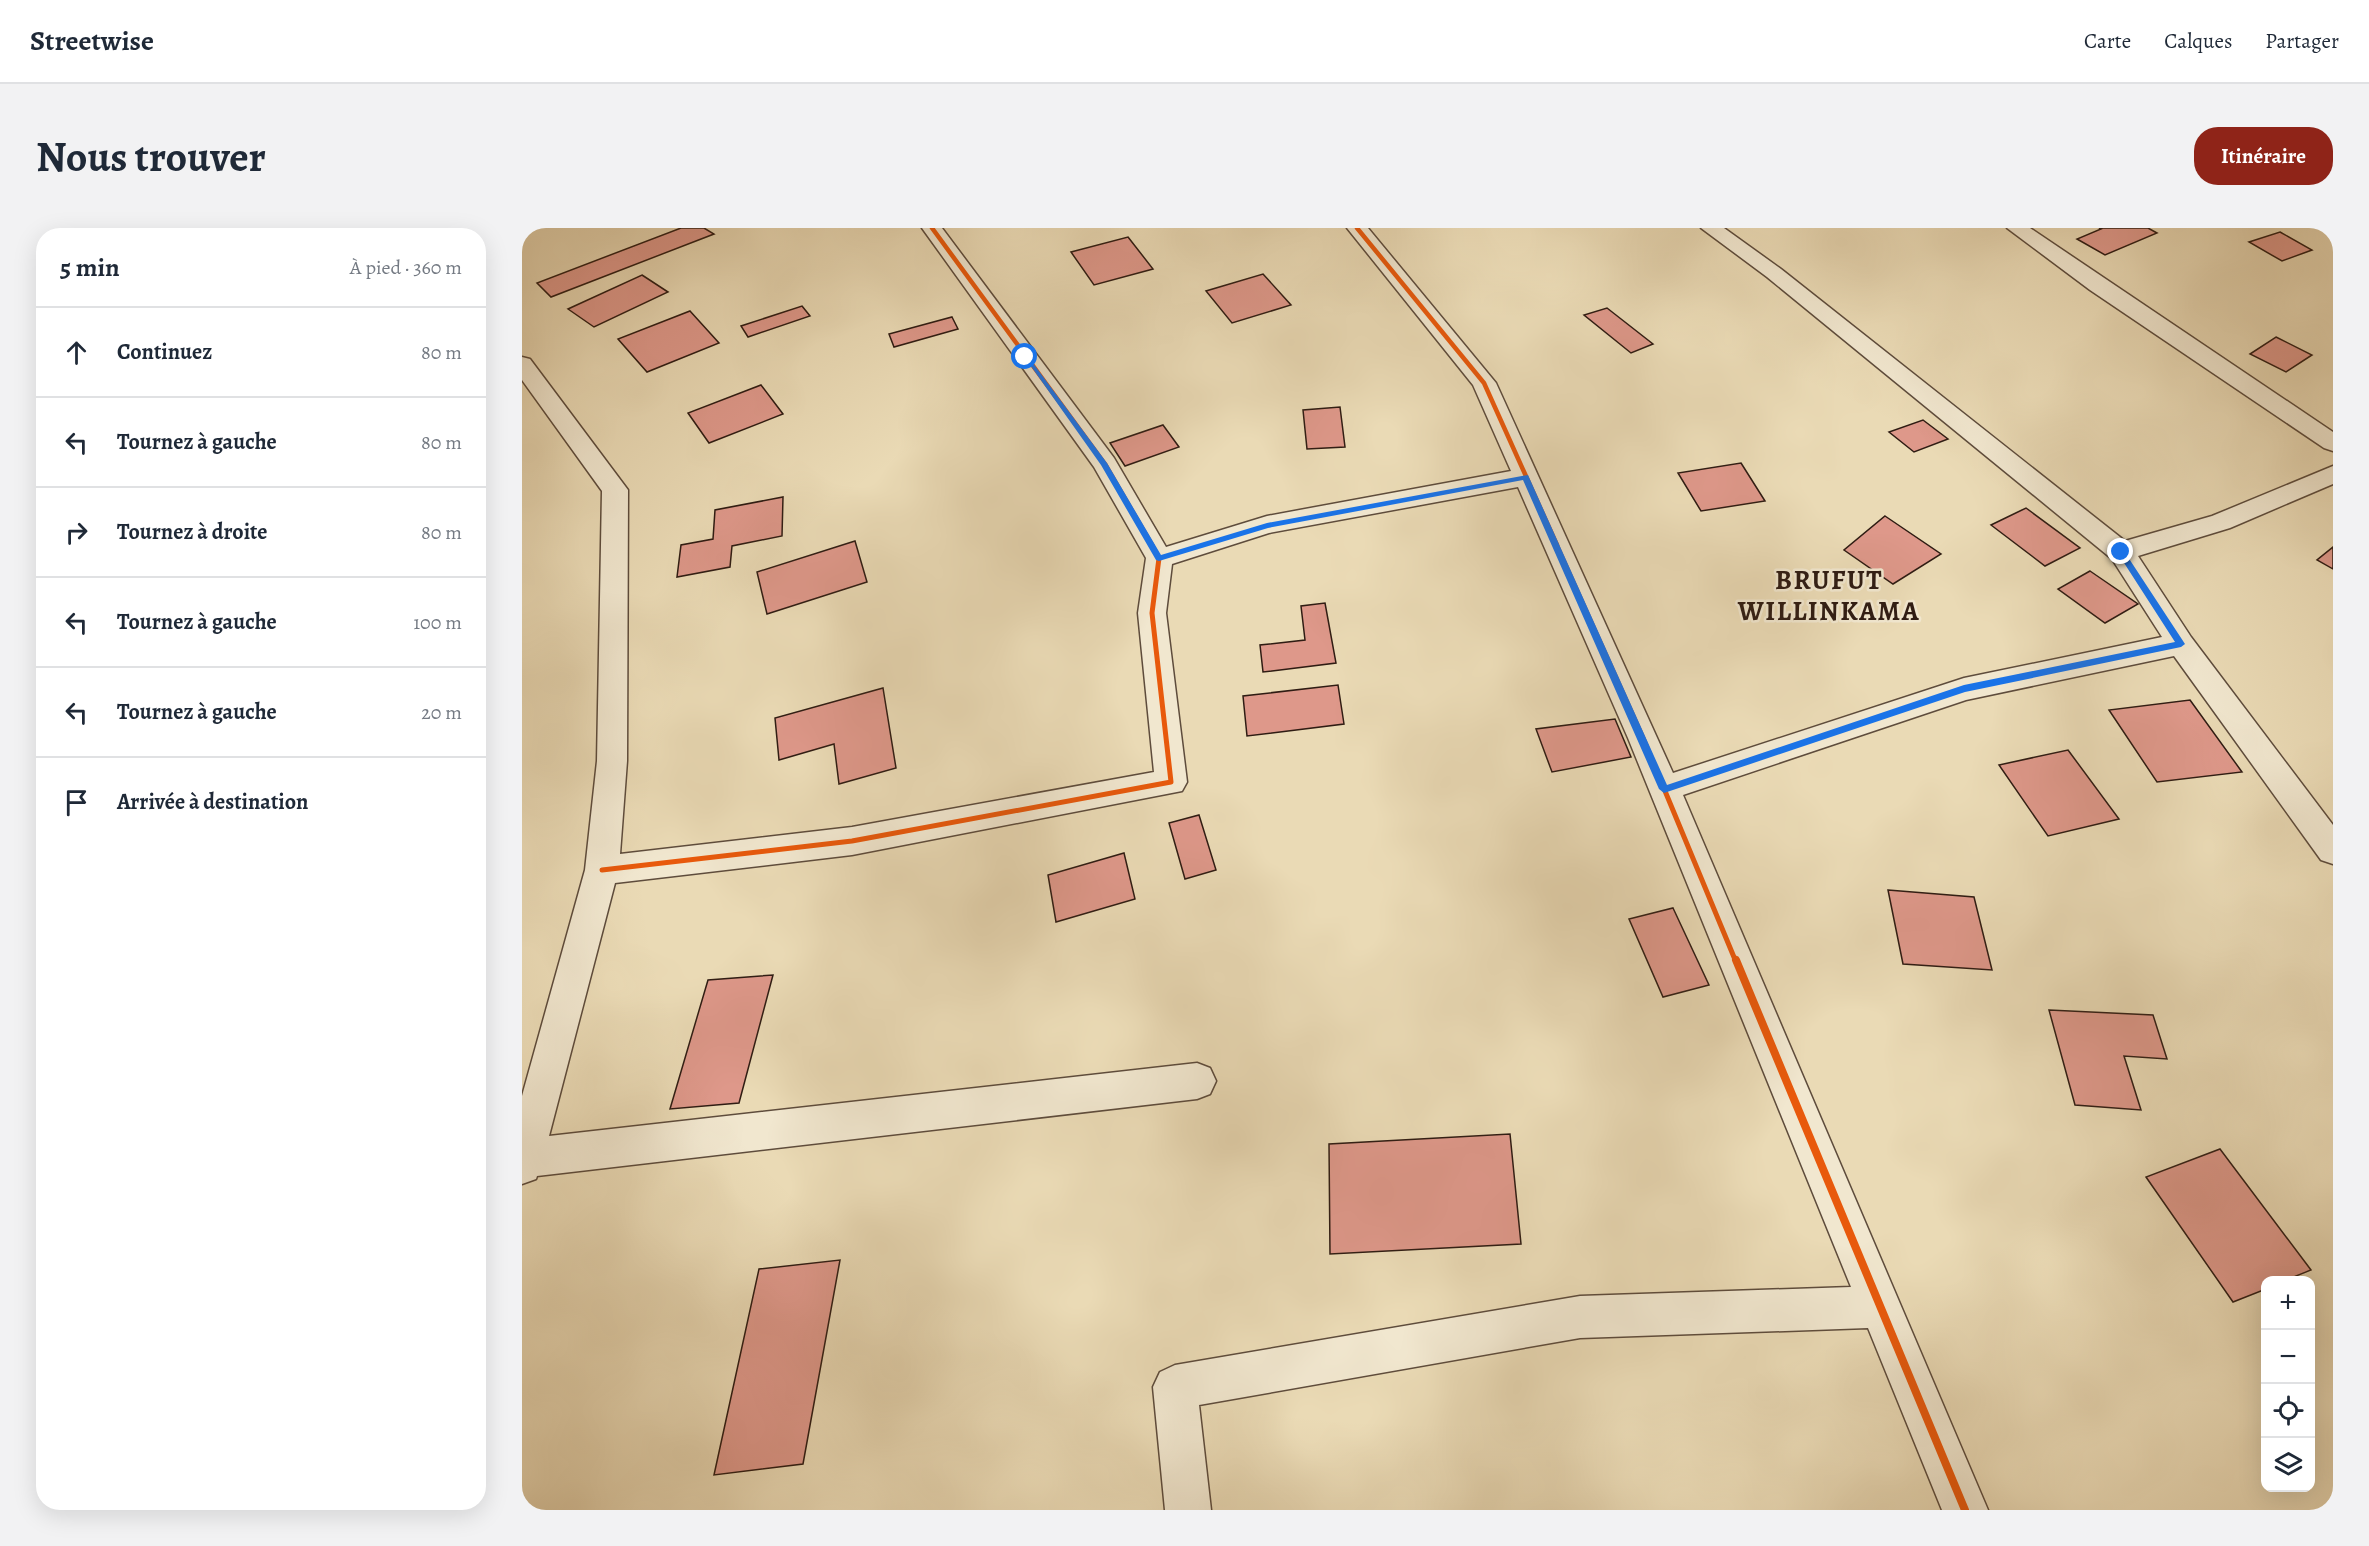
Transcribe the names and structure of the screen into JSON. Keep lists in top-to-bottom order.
{
  "districts": ["BRUFUT WILLINKAMA"],
  "page": {
    "header": "Streetwise",
    "nav": ["Carte", "Calques", "Partager"],
    "buttons": "Itinéraire",
    "title": "Nous trouver",
    "heading": ["5 min", "À pied · 360 m"],
    "list": [
      ["Continuez", "80 m"],
      ["Tournez à gauche", "80 m"],
      ["Tournez à droite", "80 m"],
      ["Tournez à gauche", "100 m"],
      ["Tournez à gauche", "20 m"],
      "Arrivée à destination"
    ],
    "map_buttons": ["+", "−"]
  }
}
